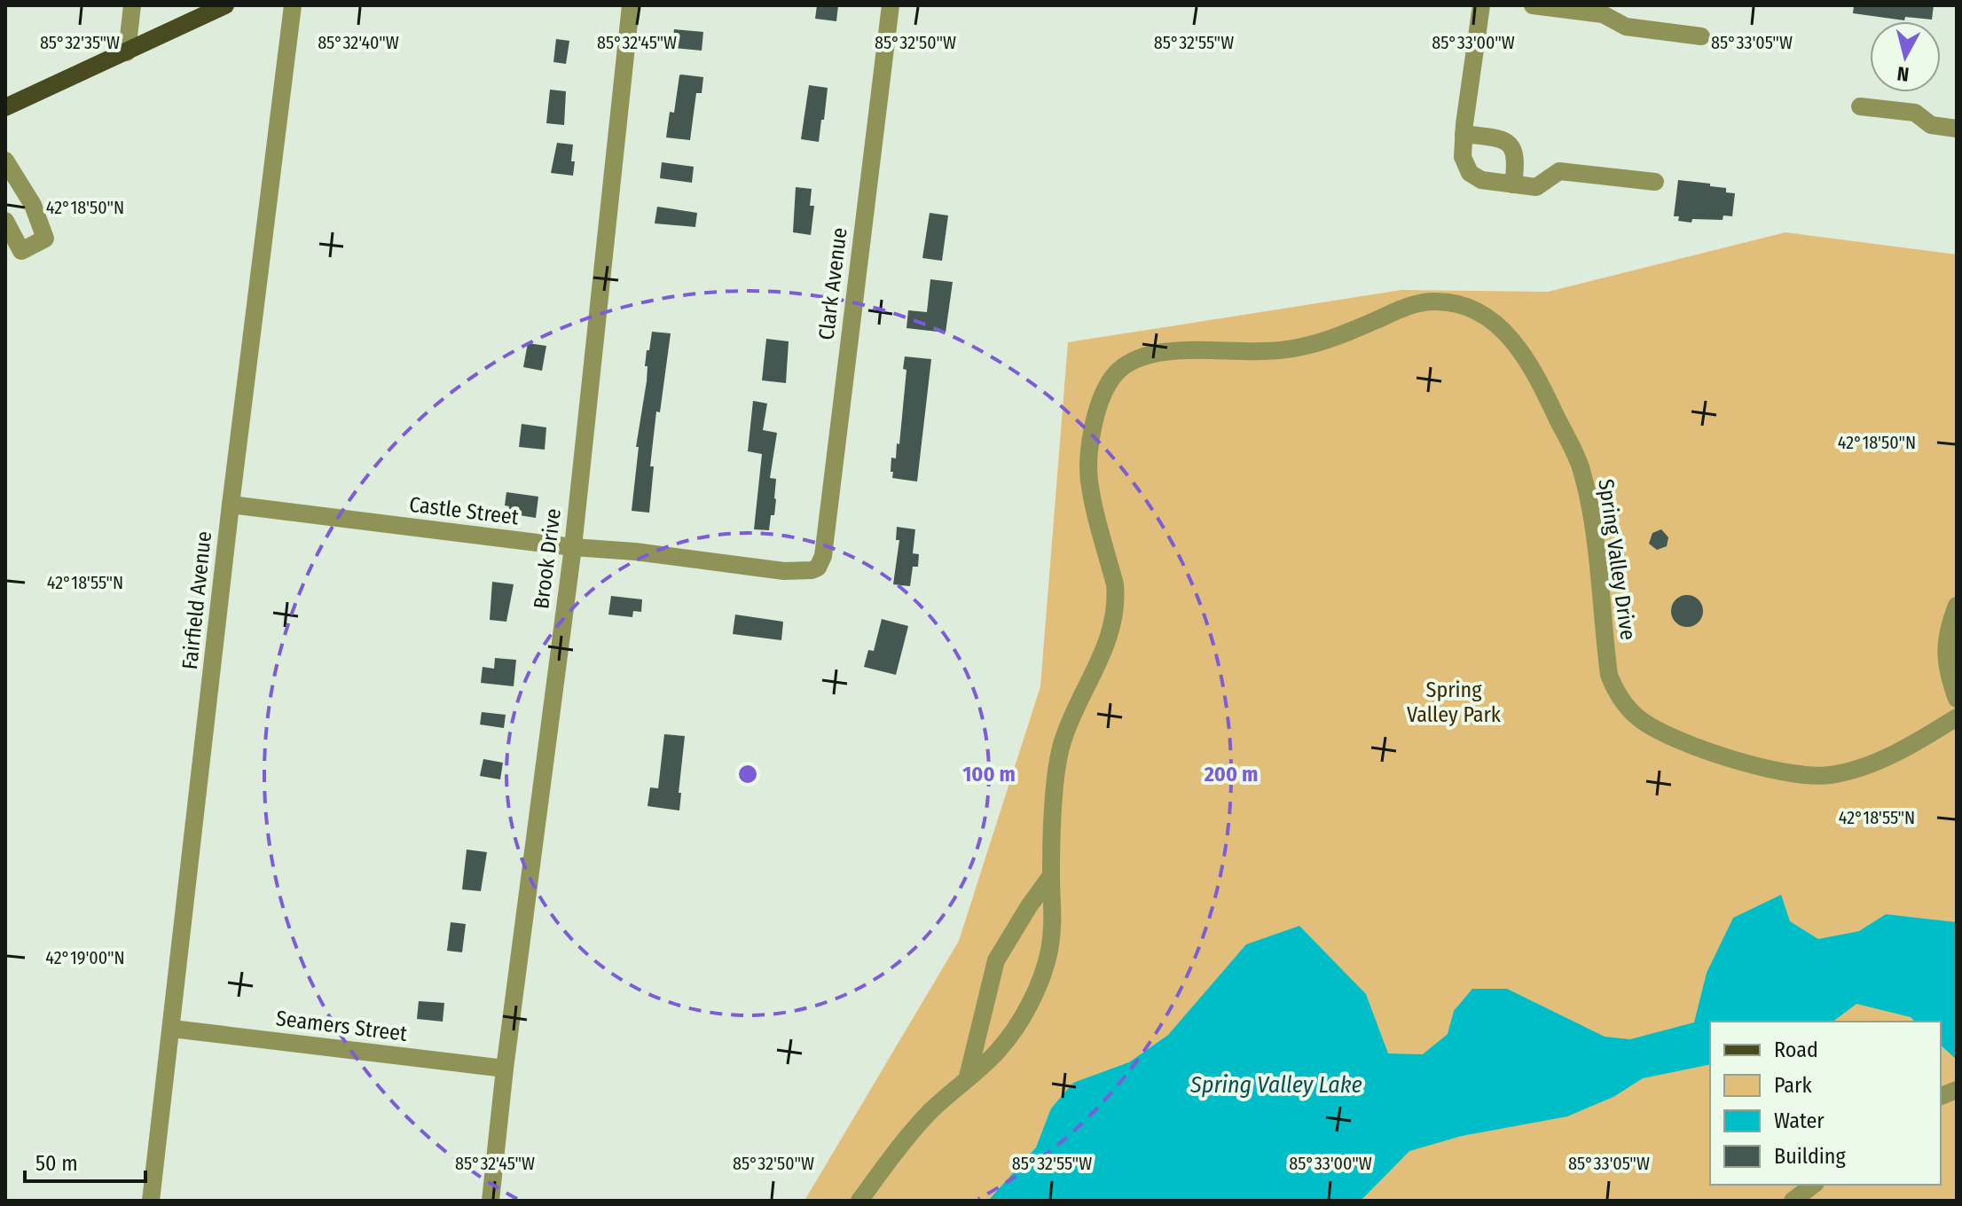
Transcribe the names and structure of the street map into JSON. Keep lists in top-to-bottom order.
{
  "streets": {
    "street": [
      "Clark Avenue",
      "Castle Street",
      "Brook Drive",
      "Spring Valley Drive",
      "Fairfield Avenue",
      "Seamers Street"
    ]
  },
  "crossings": [
    ["Clark Avenue", "Castle Street"],
    ["Castle Street", "Brook Drive"],
    ["Castle Street", "Fairfield Avenue"],
    ["Brook Drive", "Seamers Street"],
    ["Fairfield Avenue", "Seamers Street"]
  ],
  "water": ["Spring Valley Lake"],
  "parks": ["Spring Valley Park"],
  "legend": [
    "Road",
    "Park",
    "Water",
    "Building"
  ],
  "scale_bar": "50 m",
  "north": "bottom",
  "coordinates": [
    "85°32'35\"W",
    "85°32'40\"W",
    "85°32'45\"W",
    "85°32'50\"W",
    "85°32'55\"W",
    "85°33'00\"W",
    "85°33'05\"W",
    "42°18'50\"N",
    "42°18'55\"N",
    "42°19'00\"N"
  ],
  "rings": ["100 m", "200 m"]
}
